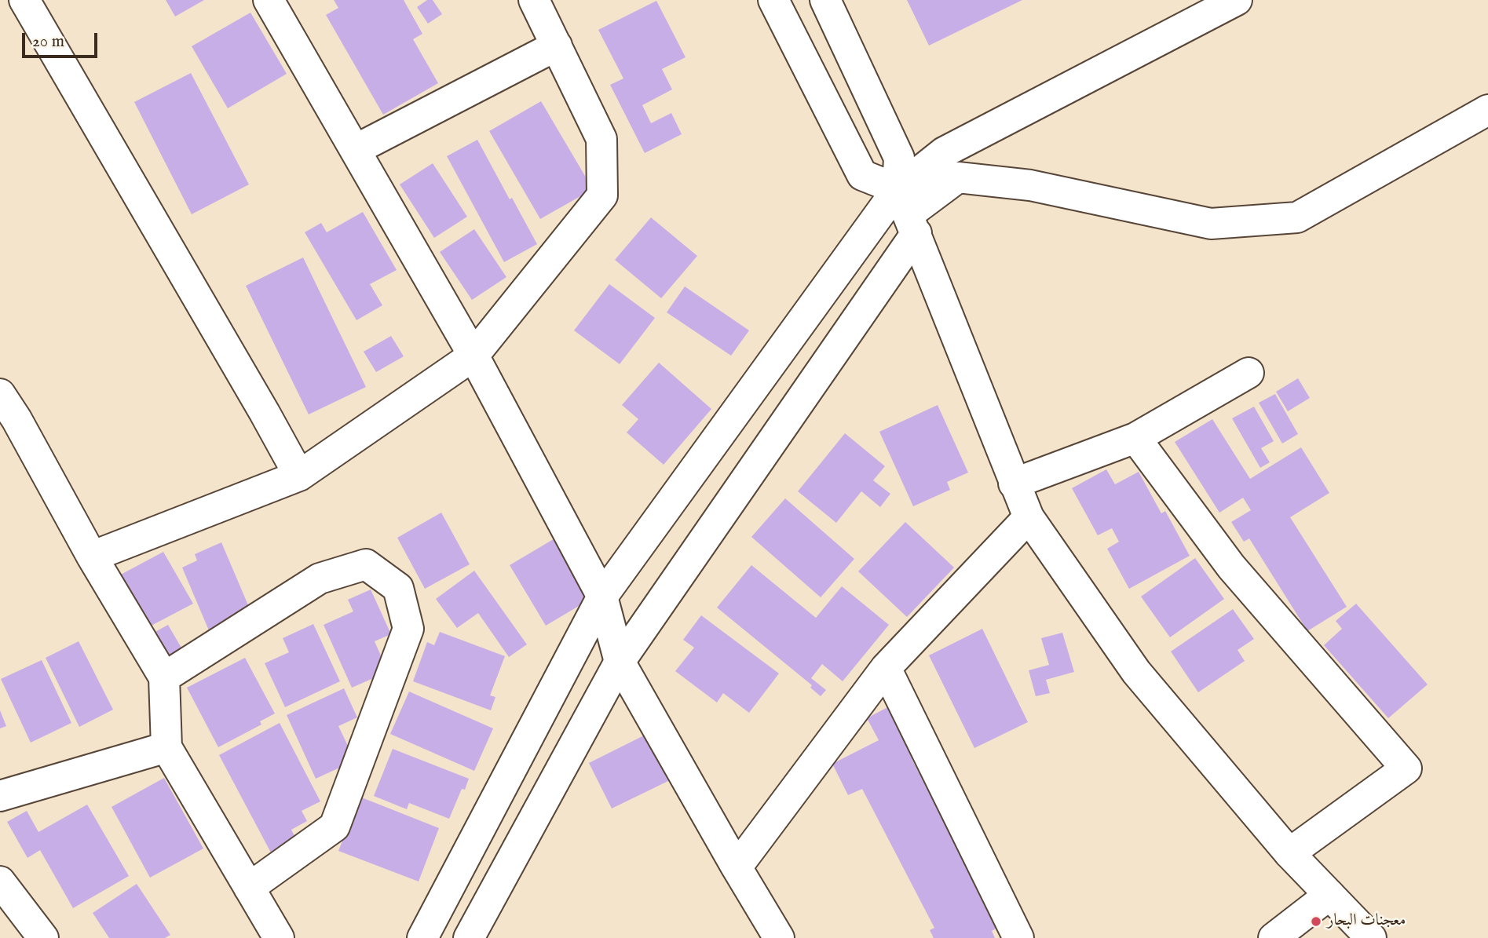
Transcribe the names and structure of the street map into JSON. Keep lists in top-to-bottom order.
{
  "places": ["معجنات البحار"],
  "scale_bar": "20 m"
}
